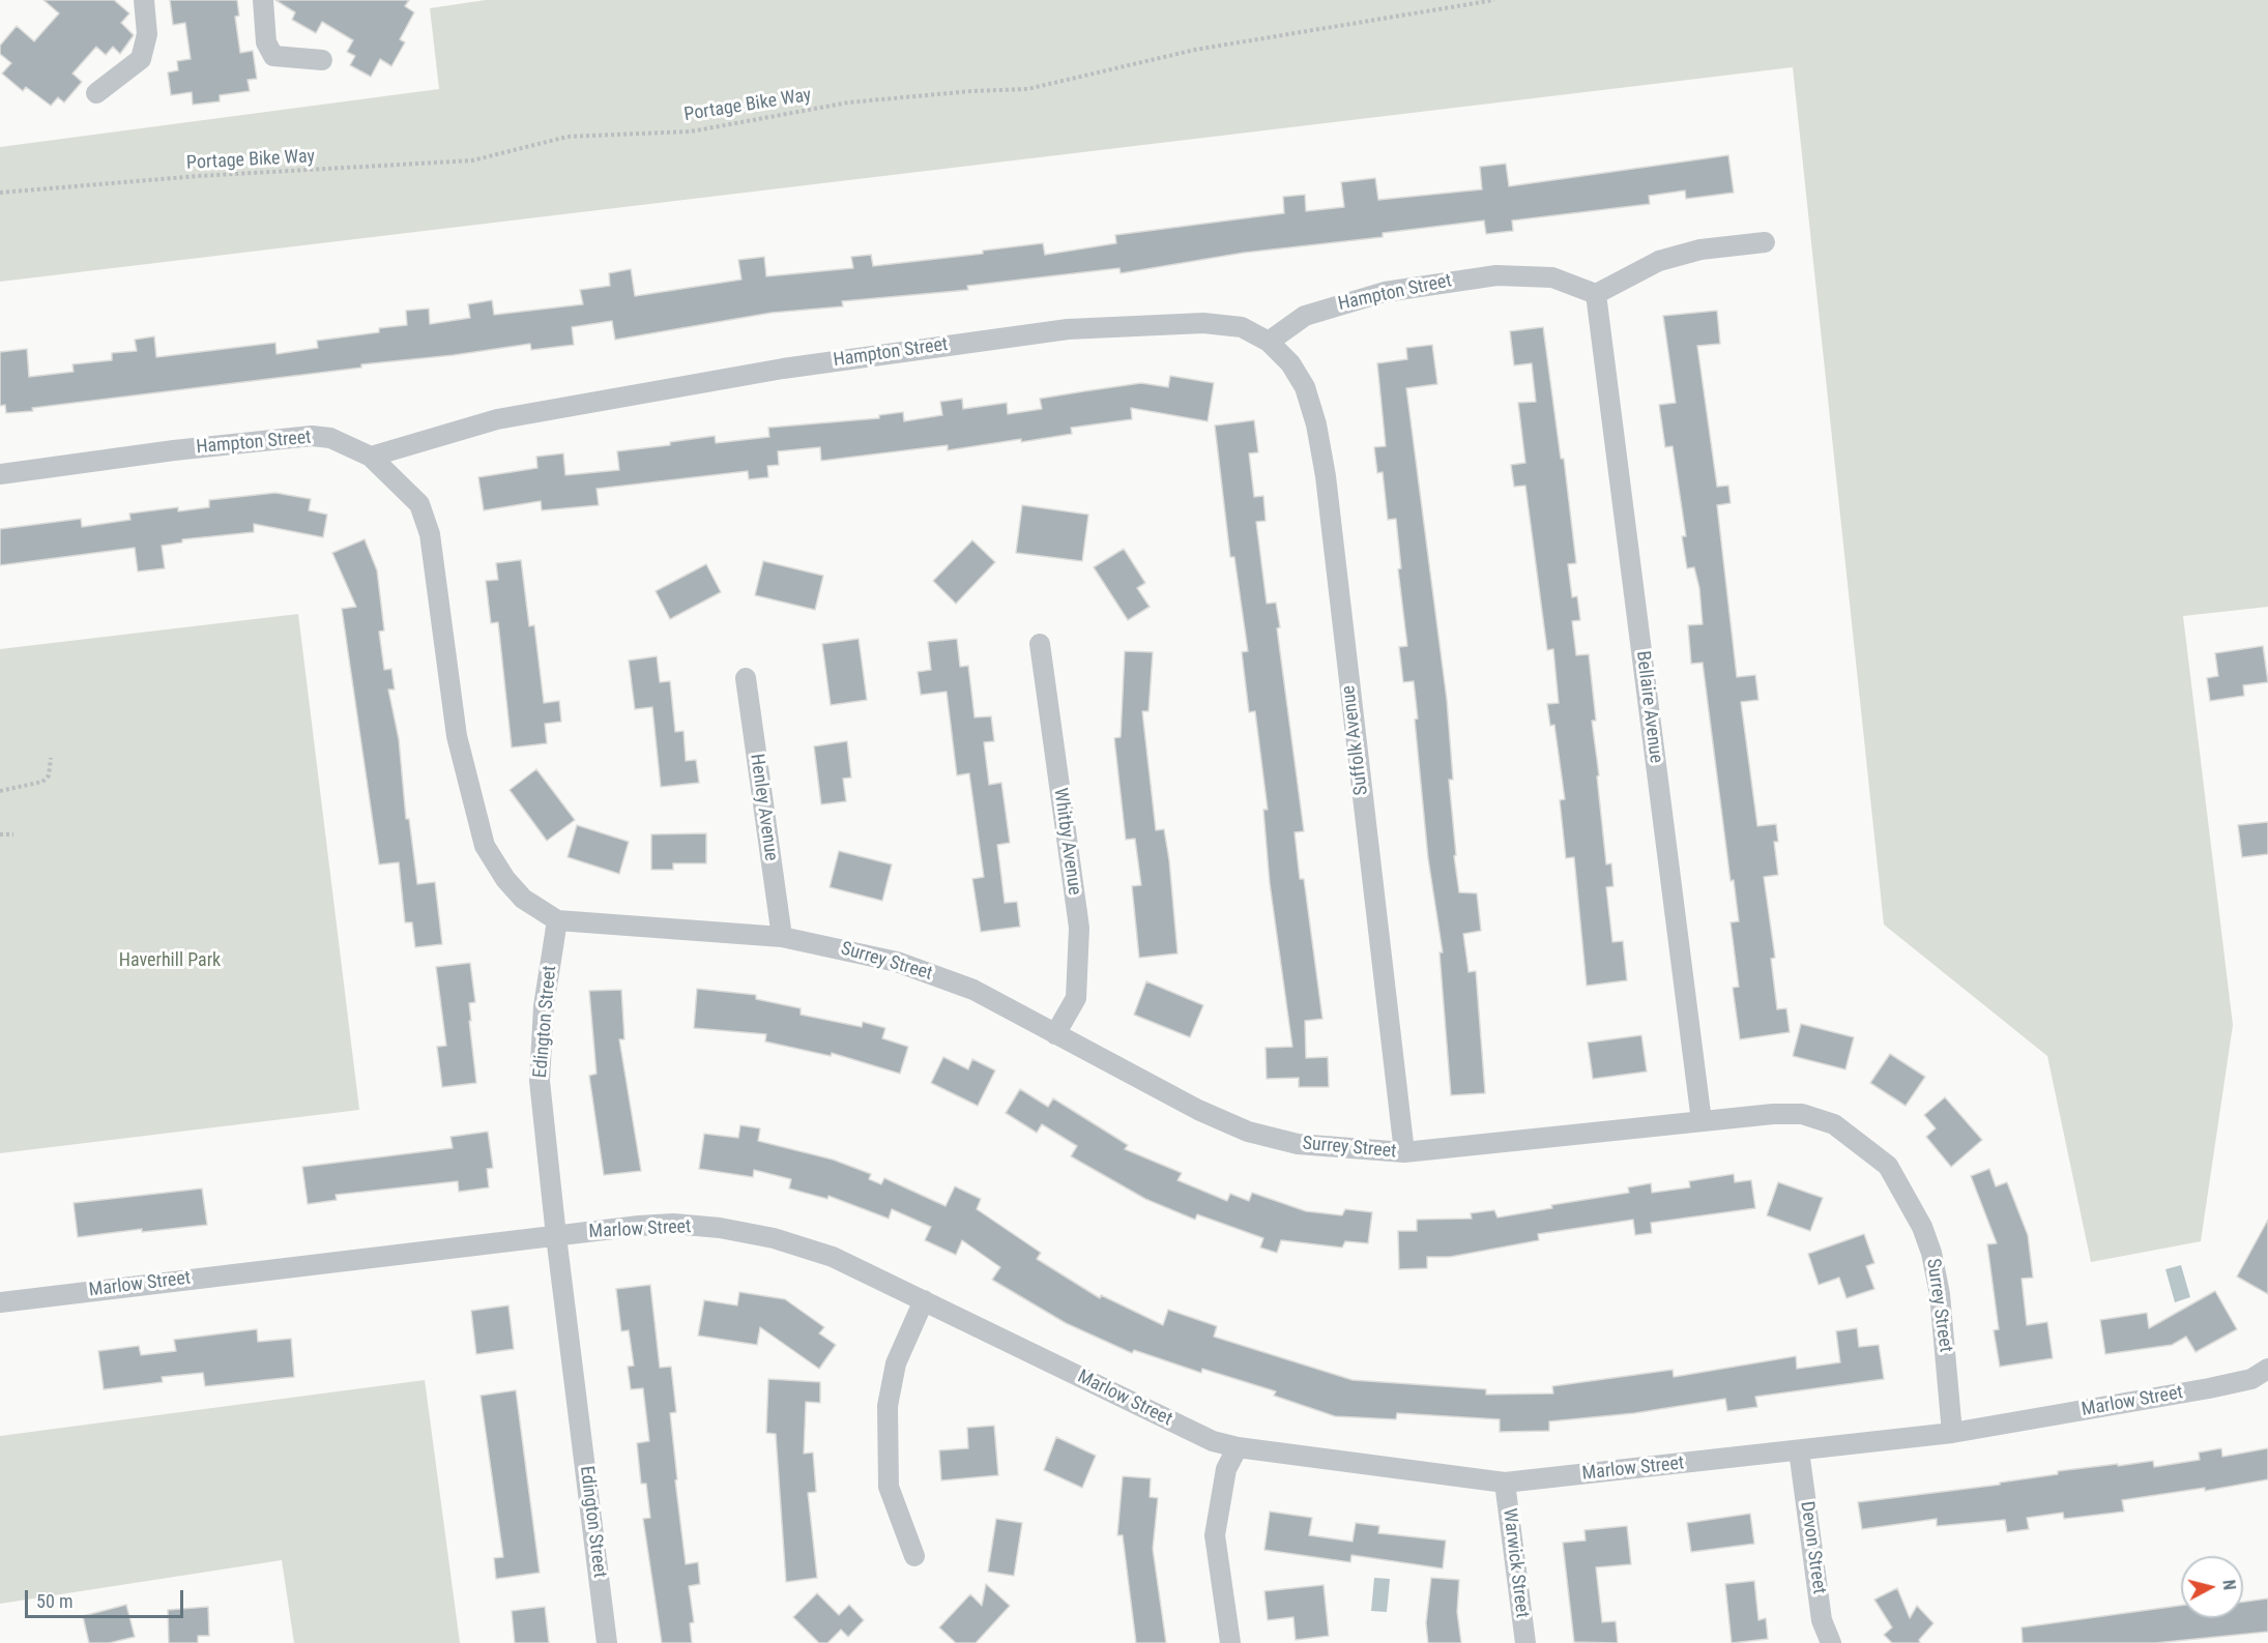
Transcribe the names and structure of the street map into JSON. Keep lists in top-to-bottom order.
{
  "streets": {
    "street": [
      "Hampton Street",
      "Bellaire Avenue",
      "Suffolk Avenue",
      "Henley Avenue",
      "Whitby Avenue",
      "Surrey Street",
      "Edington Street",
      "Marlow Street",
      "Devon Street",
      "Warwick Street"
    ],
    "path": ["Portage Bike Way"]
  },
  "crossings": [
    ["Hampton Street", "Bellaire Avenue"],
    ["Hampton Street", "Suffolk Avenue"],
    ["Bellaire Avenue", "Surrey Street"],
    ["Suffolk Avenue", "Surrey Street"],
    ["Henley Avenue", "Surrey Street"],
    ["Whitby Avenue", "Surrey Street"],
    ["Surrey Street", "Edington Street"],
    ["Surrey Street", "Marlow Street"],
    ["Edington Street", "Marlow Street"],
    ["Marlow Street", "Devon Street"],
    ["Marlow Street", "Warwick Street"]
  ],
  "parks": ["Haverhill Park"],
  "scale_bar": "50 m",
  "north": "right"
}
